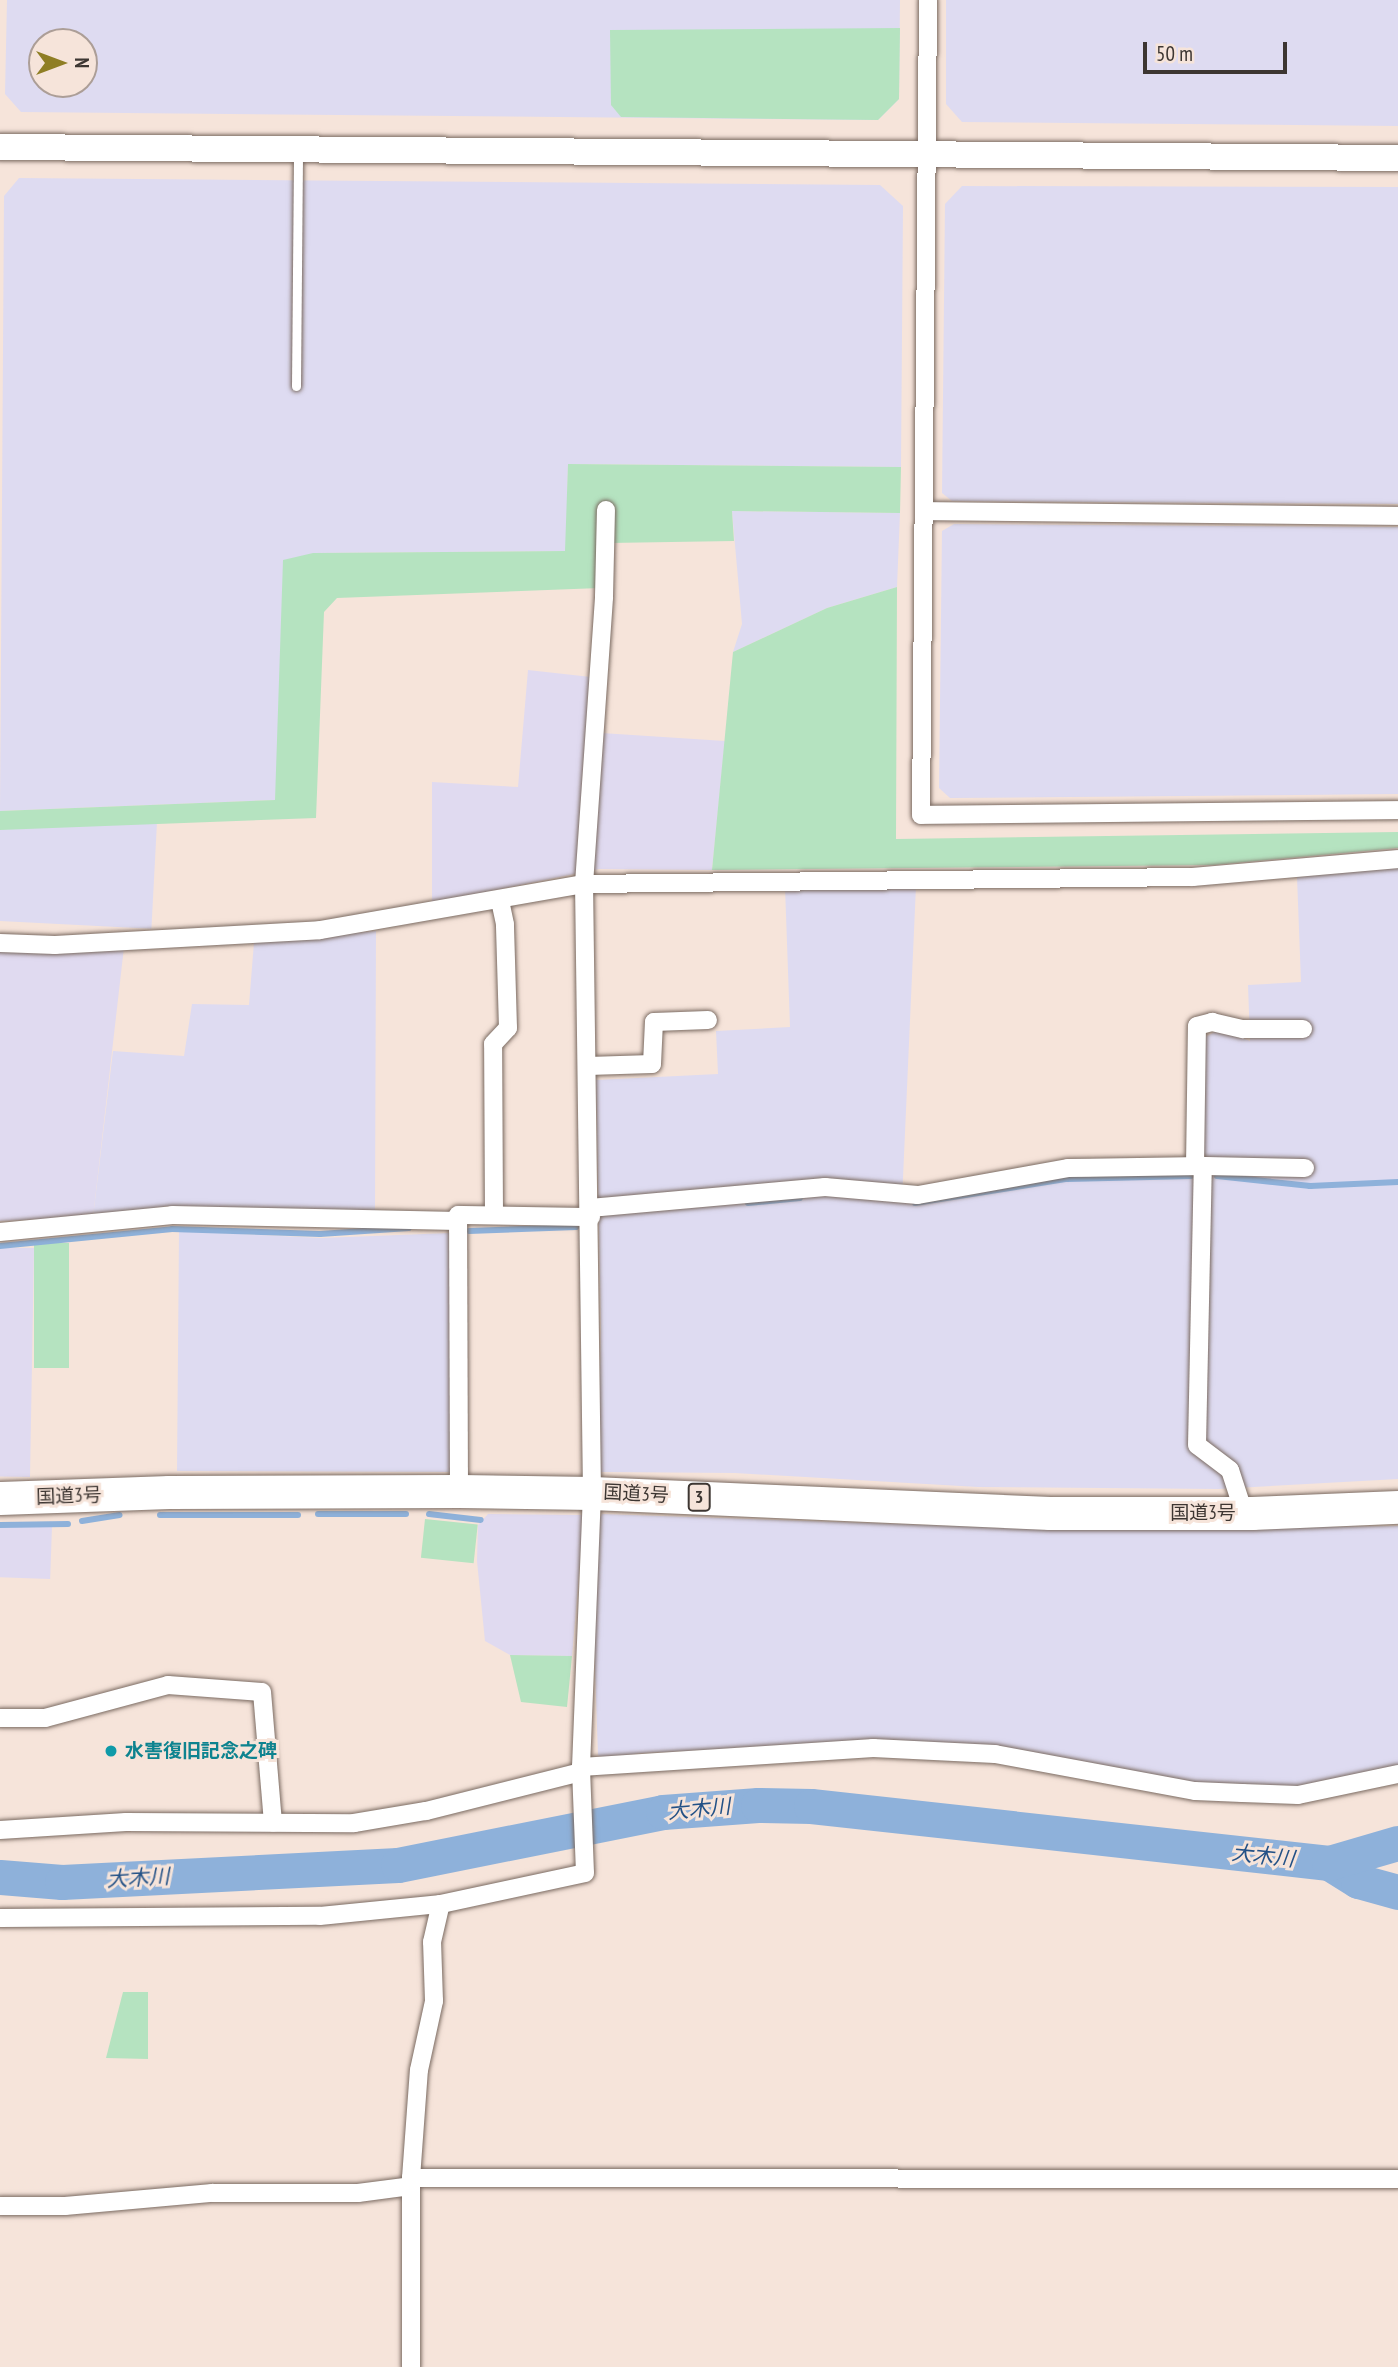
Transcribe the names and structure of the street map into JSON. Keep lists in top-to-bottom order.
{
  "streets": {
    "highway": ["国道3号", "3"]
  },
  "water": ["大木川"],
  "places": ["水害復旧記念之碑"],
  "scale_bar": "50 m",
  "north": "right"
}
